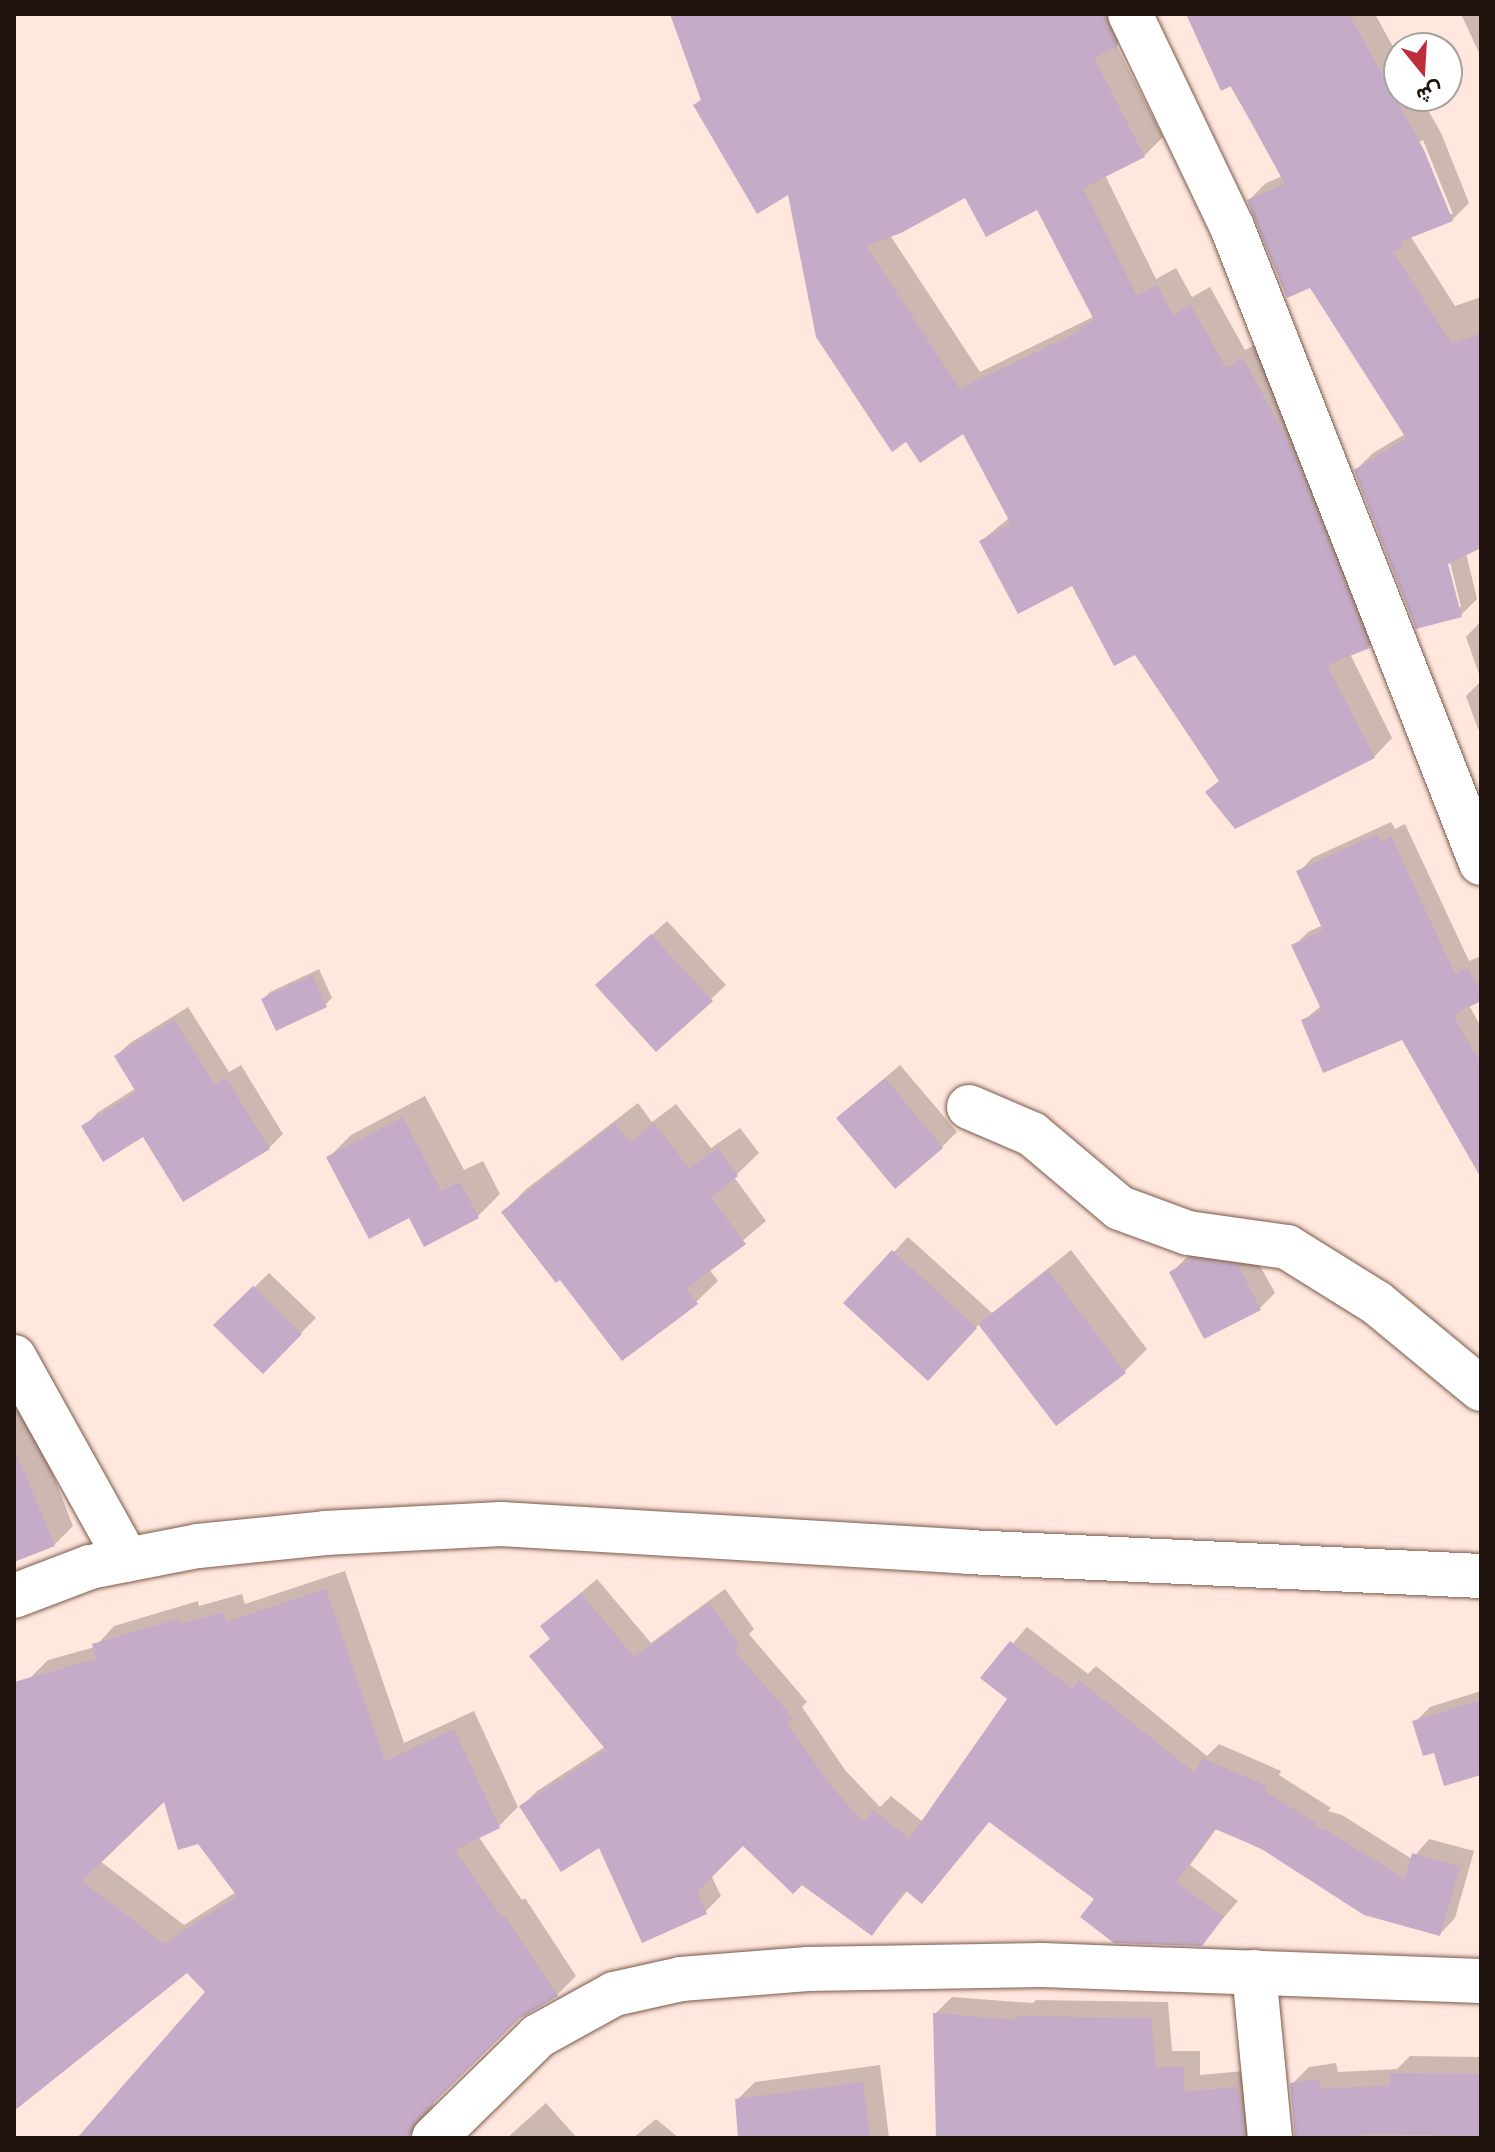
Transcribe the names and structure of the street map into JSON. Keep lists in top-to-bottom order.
{
  "north": "bottom"
}
